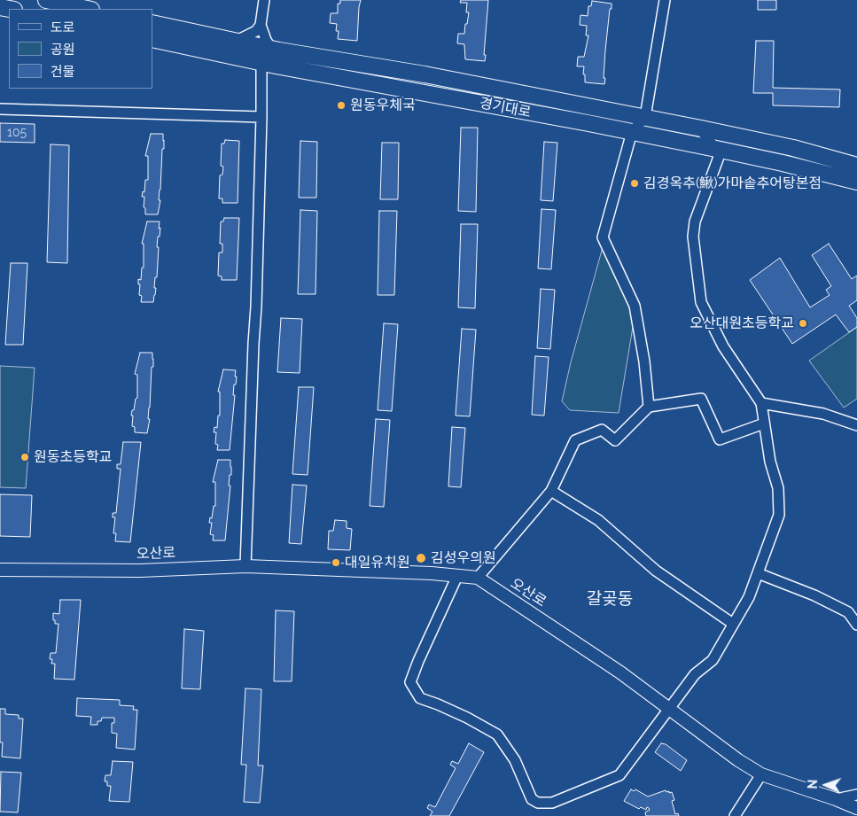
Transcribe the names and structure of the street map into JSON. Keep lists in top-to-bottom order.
{
  "streets": {
    "main road": ["경기대로"],
    "street": ["오산로"]
  },
  "districts": ["갈곶동"],
  "places": [
    "원동우체국",
    "김경옥추(鰍)가마솥추어탕본점",
    "오산대원초등학교",
    "원동초등학교",
    "김성우의원",
    "대일유치원"
  ],
  "house_numbers": ["105"],
  "legend": ["도로", "공원", "건물"],
  "north": "left"
}
